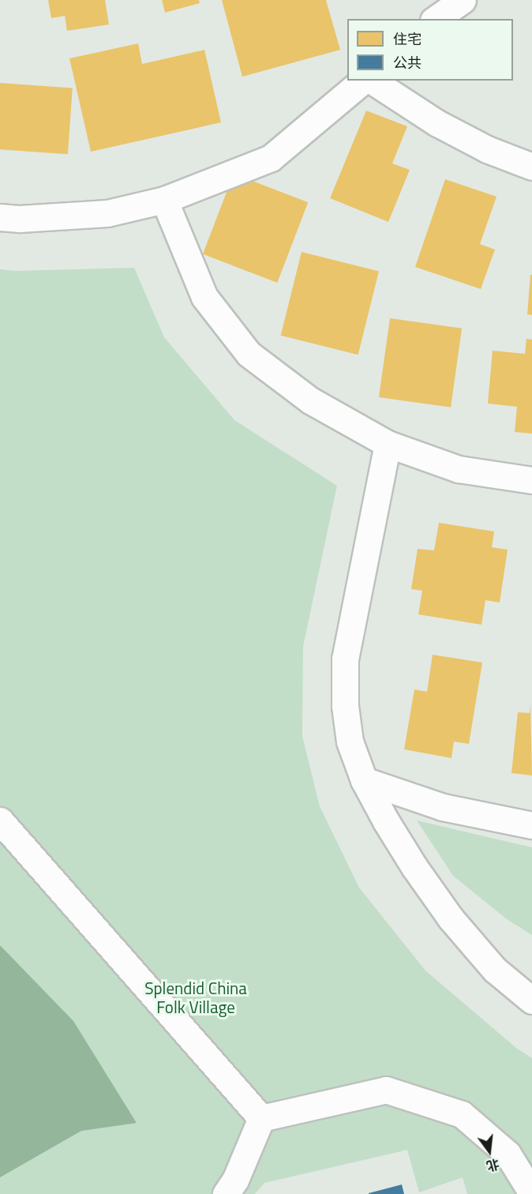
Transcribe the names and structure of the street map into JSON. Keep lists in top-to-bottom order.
{
  "parks": ["Splendid China Folk Village"],
  "legend": ["住宅", "公共"],
  "north": "bottom"
}
